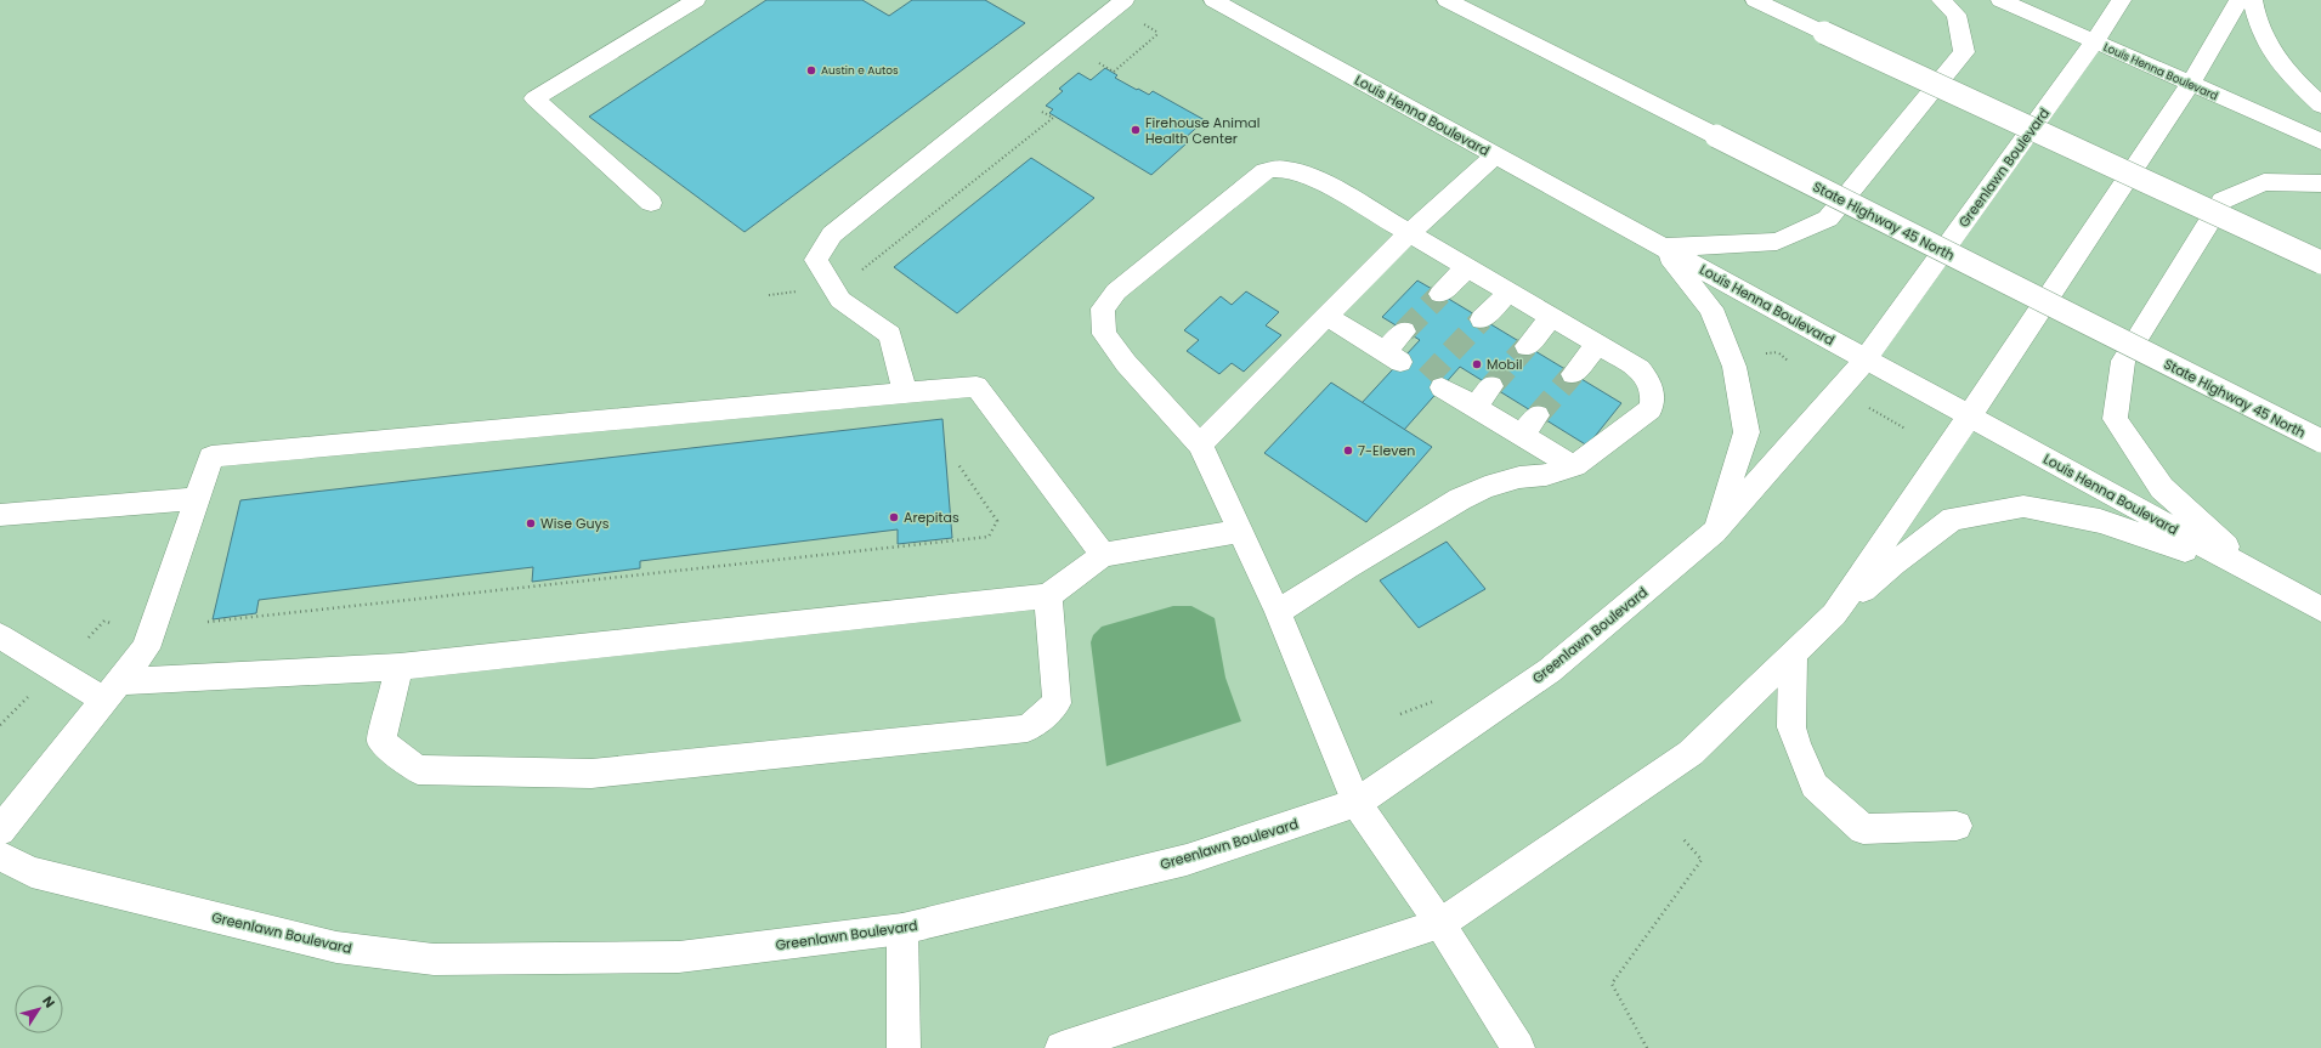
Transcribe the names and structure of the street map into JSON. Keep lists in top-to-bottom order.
{
  "streets": {
    "main road": ["Louis Henna Boulevard", "Greenlawn Boulevard", "State Highway 45 North"]
  },
  "crossings": [
    ["Louis Henna Boulevard", "Greenlawn Boulevard"]
  ],
  "places": [
    "Austin e Autos",
    "Firehouse Animal Health Center",
    "Mobil",
    "7-Eleven",
    "Arepitas",
    "Wise Guys"
  ],
  "north": "top right"
}
